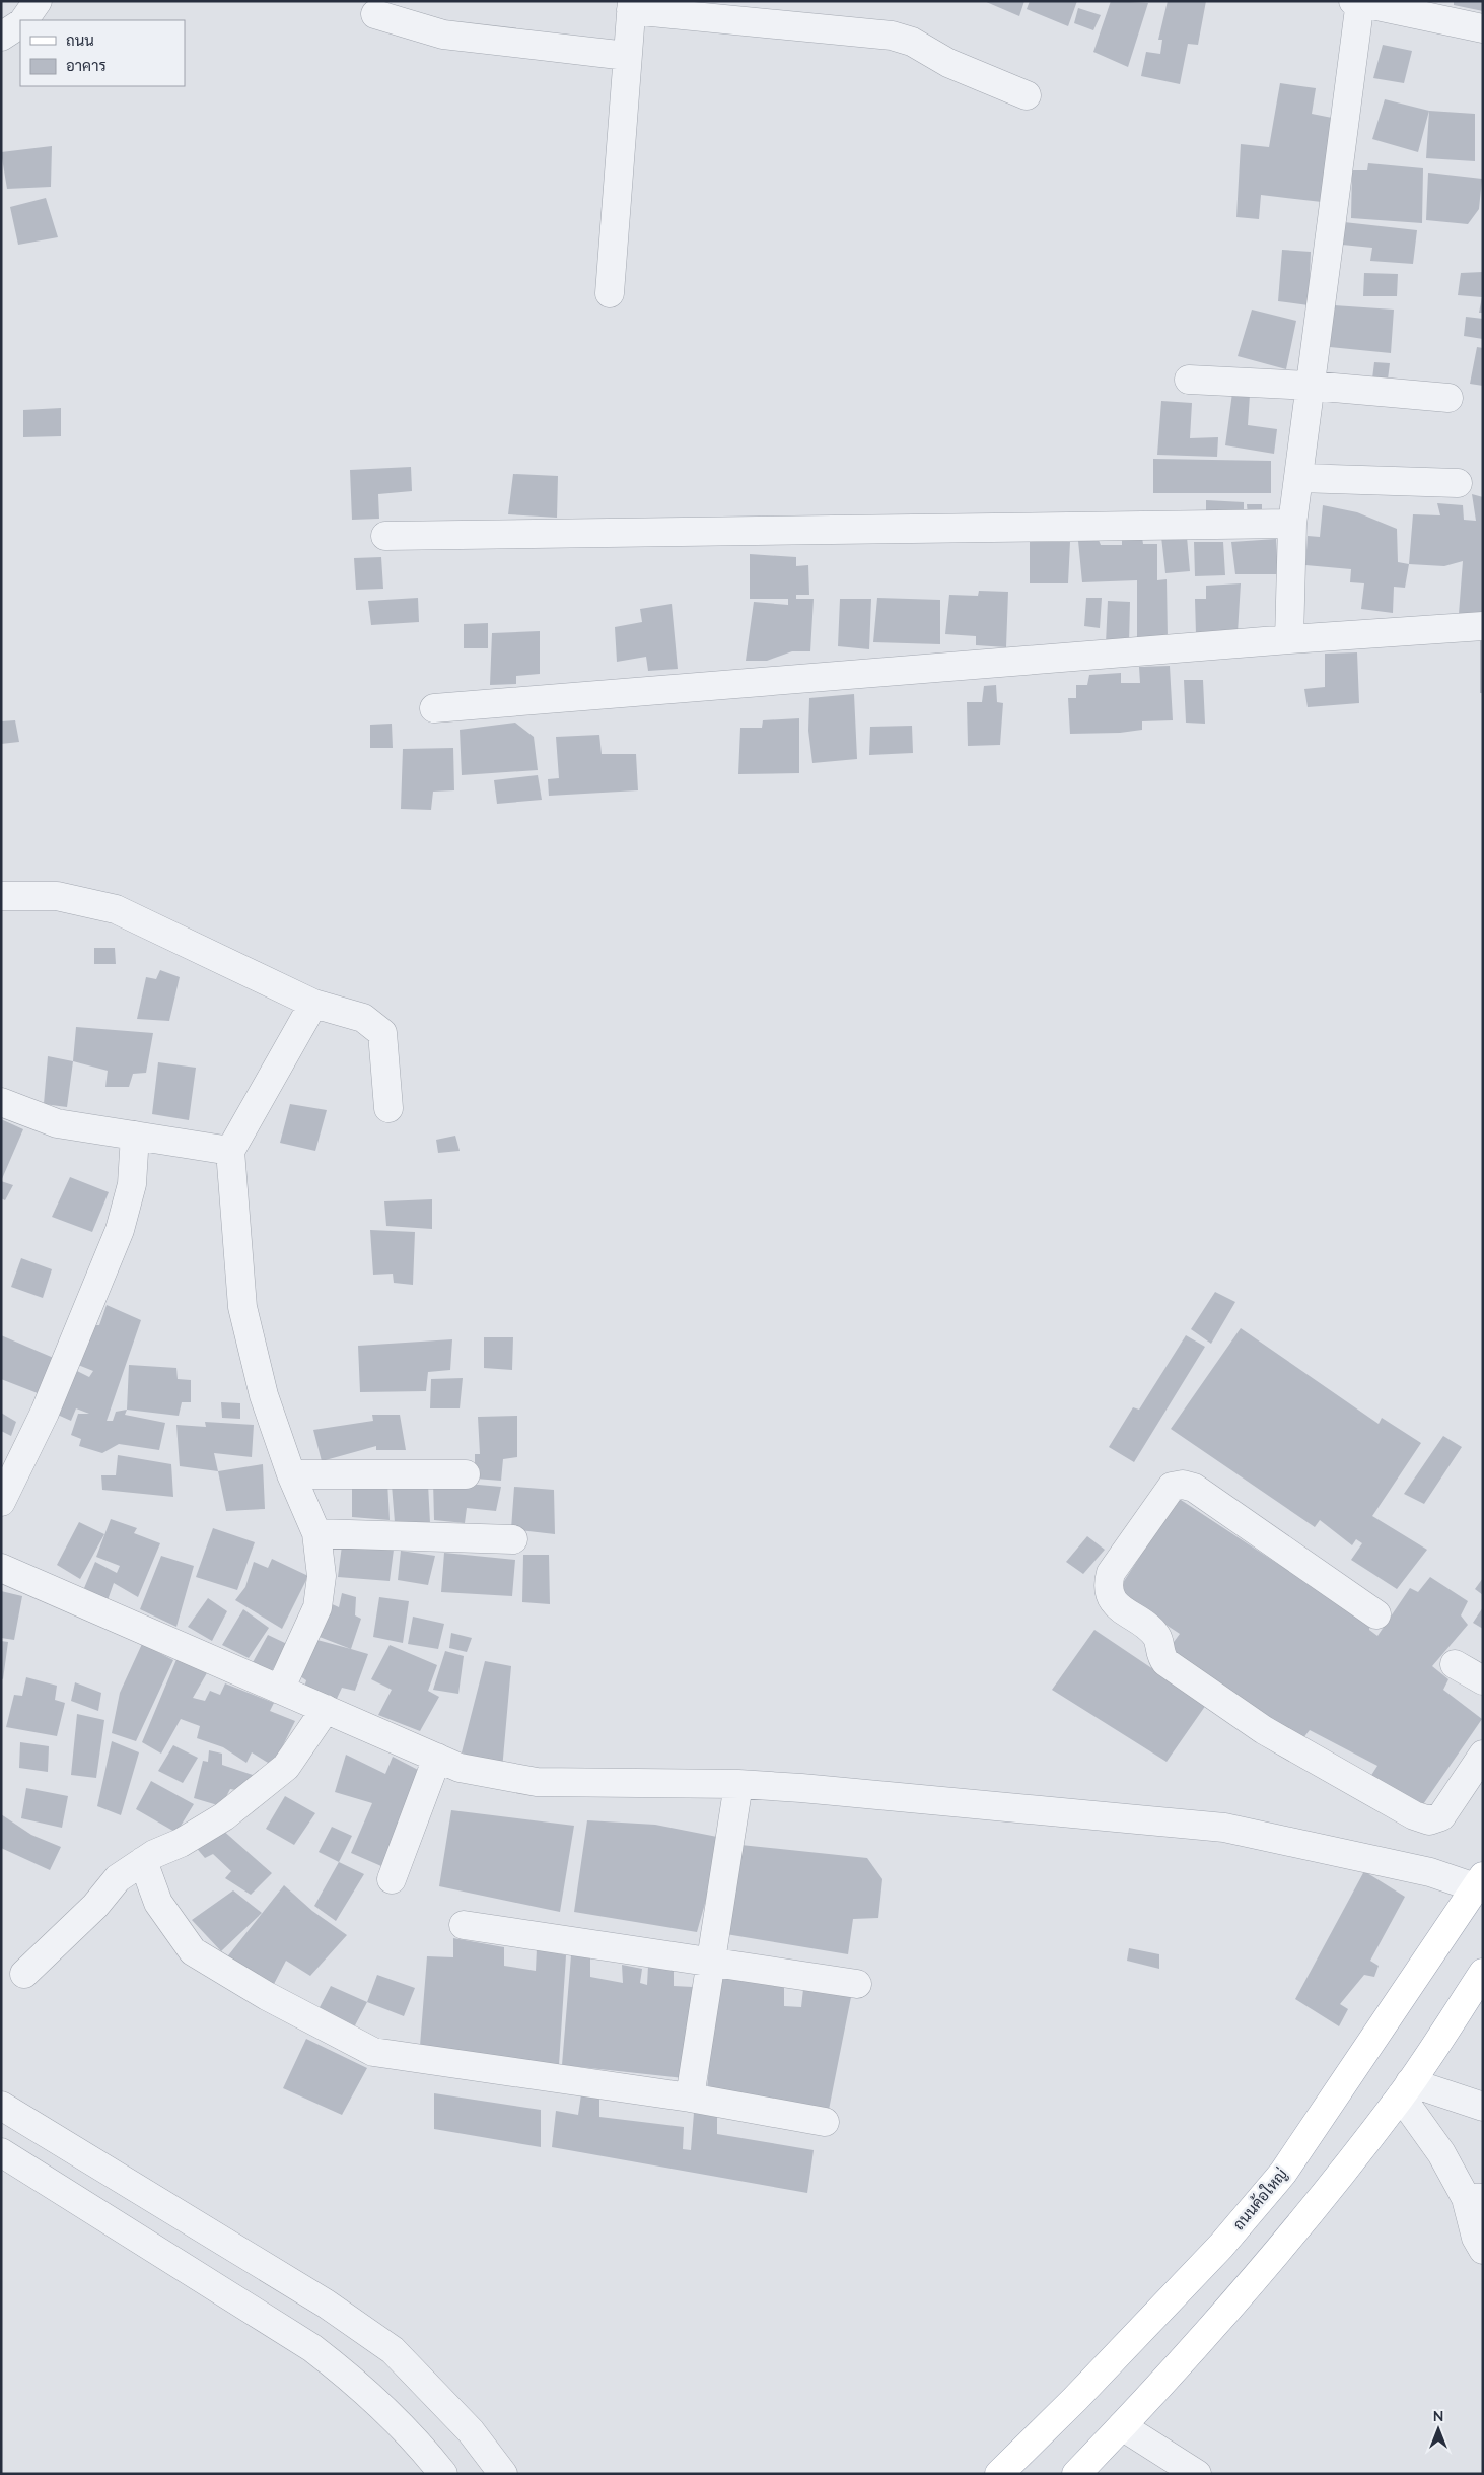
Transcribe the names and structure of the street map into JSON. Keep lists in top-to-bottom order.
{
  "streets": {
    "main road": ["ถนนค้อใหญ่"]
  },
  "legend": ["ถนน", "อาคาร"],
  "north": "top"
}
